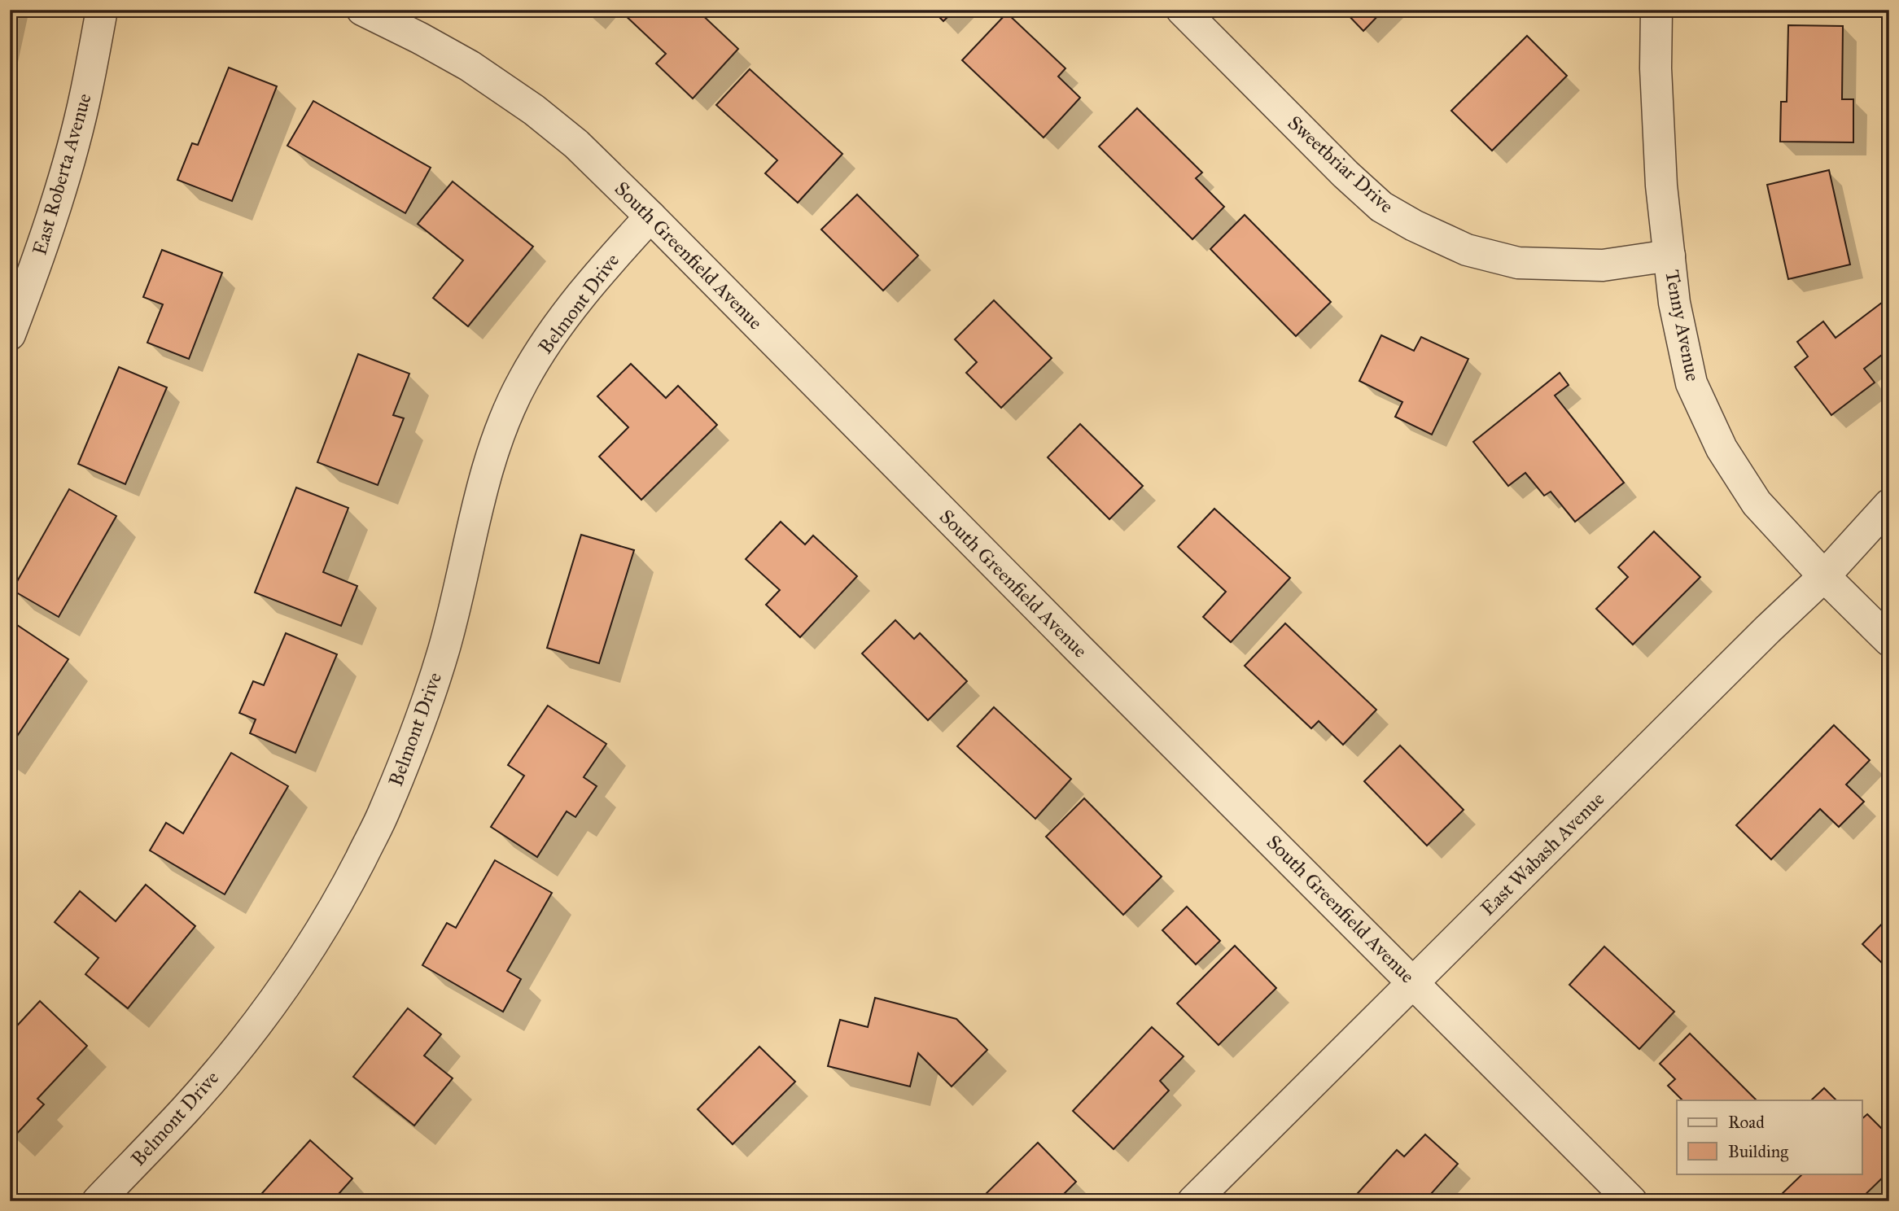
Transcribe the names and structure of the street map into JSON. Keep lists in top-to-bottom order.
{
  "streets": {
    "street": [
      "Sweetbriar Drive",
      "East Roberta Avenue",
      "South Greenfield Avenue",
      "Belmont Drive",
      "Tenny Avenue",
      "East Wabash Avenue"
    ]
  },
  "crossings": [
    ["Sweetbriar Drive", "Tenny Avenue"],
    ["South Greenfield Avenue", "Belmont Drive"],
    ["South Greenfield Avenue", "East Wabash Avenue"],
    ["Tenny Avenue", "East Wabash Avenue"]
  ],
  "legend": ["Road", "Building"]
}
